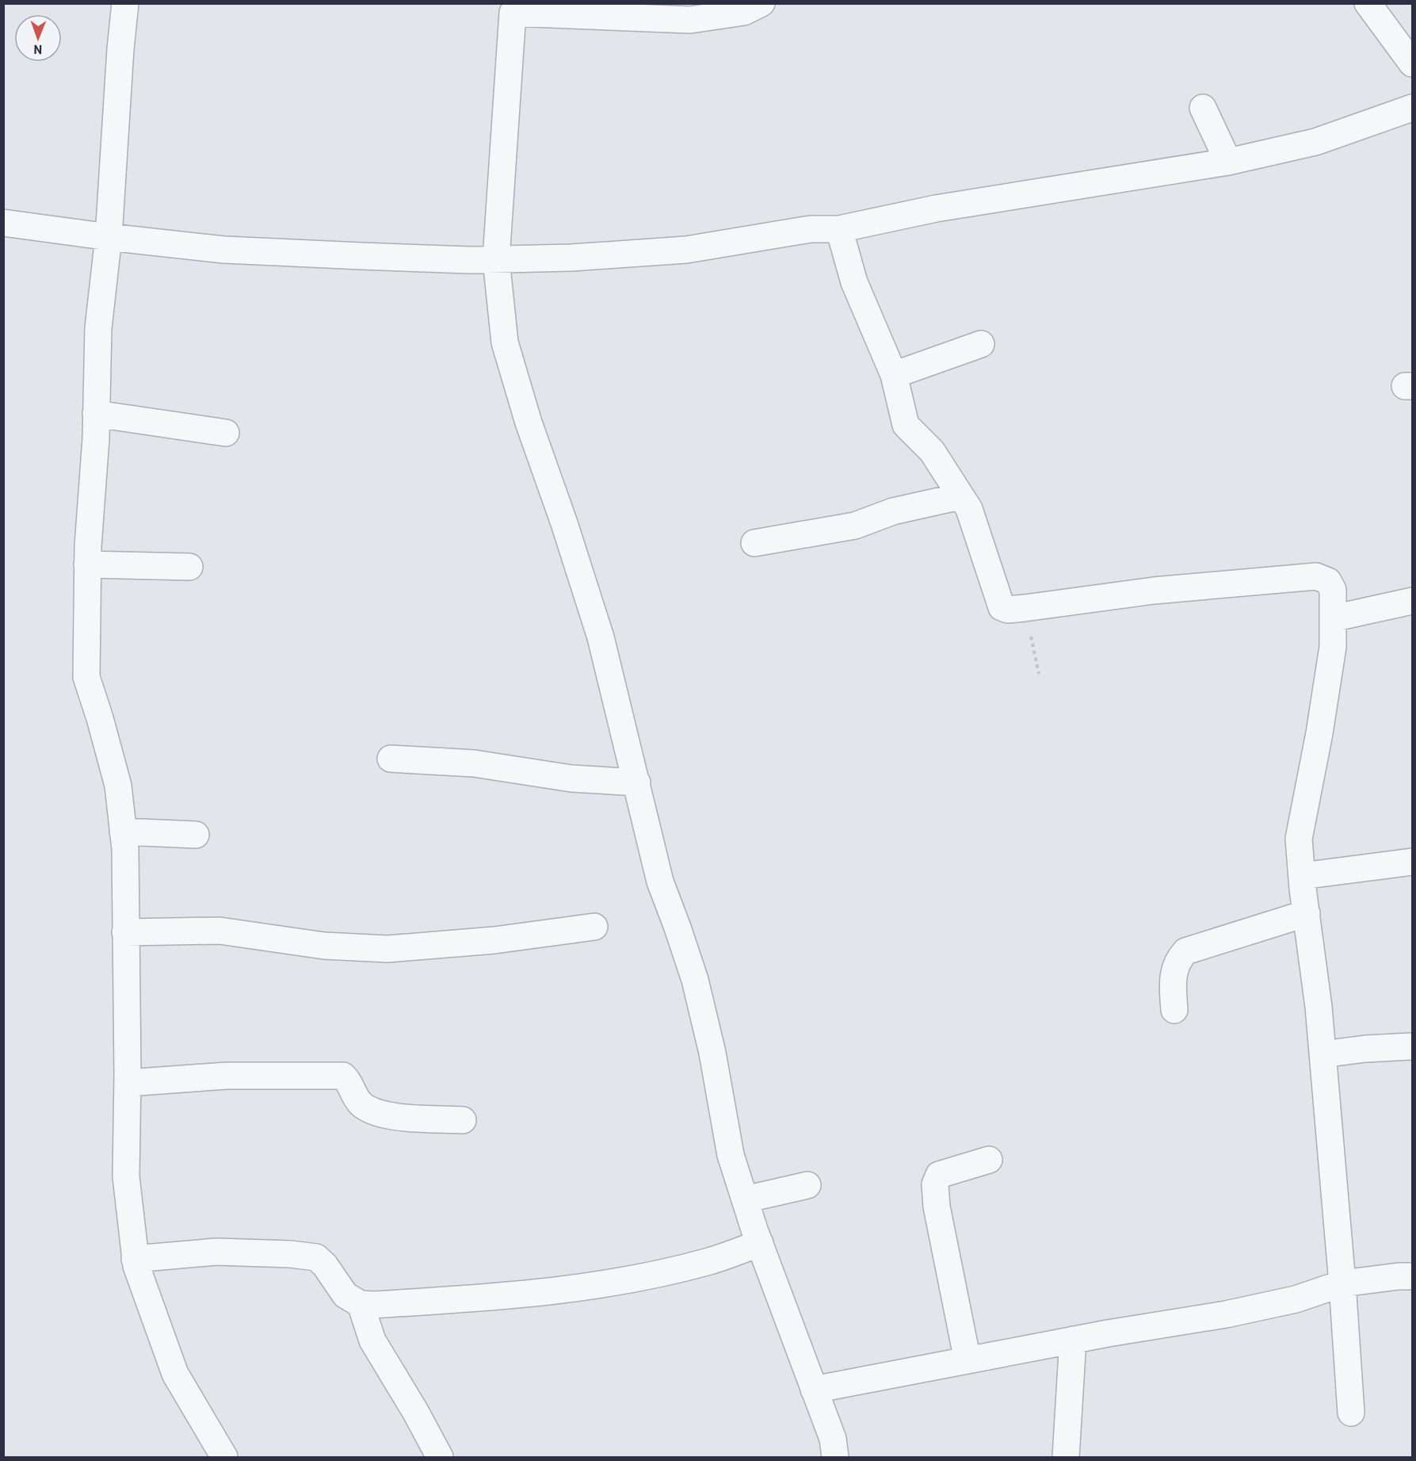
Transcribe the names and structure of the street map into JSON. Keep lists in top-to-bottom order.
{
  "north": "bottom"
}
